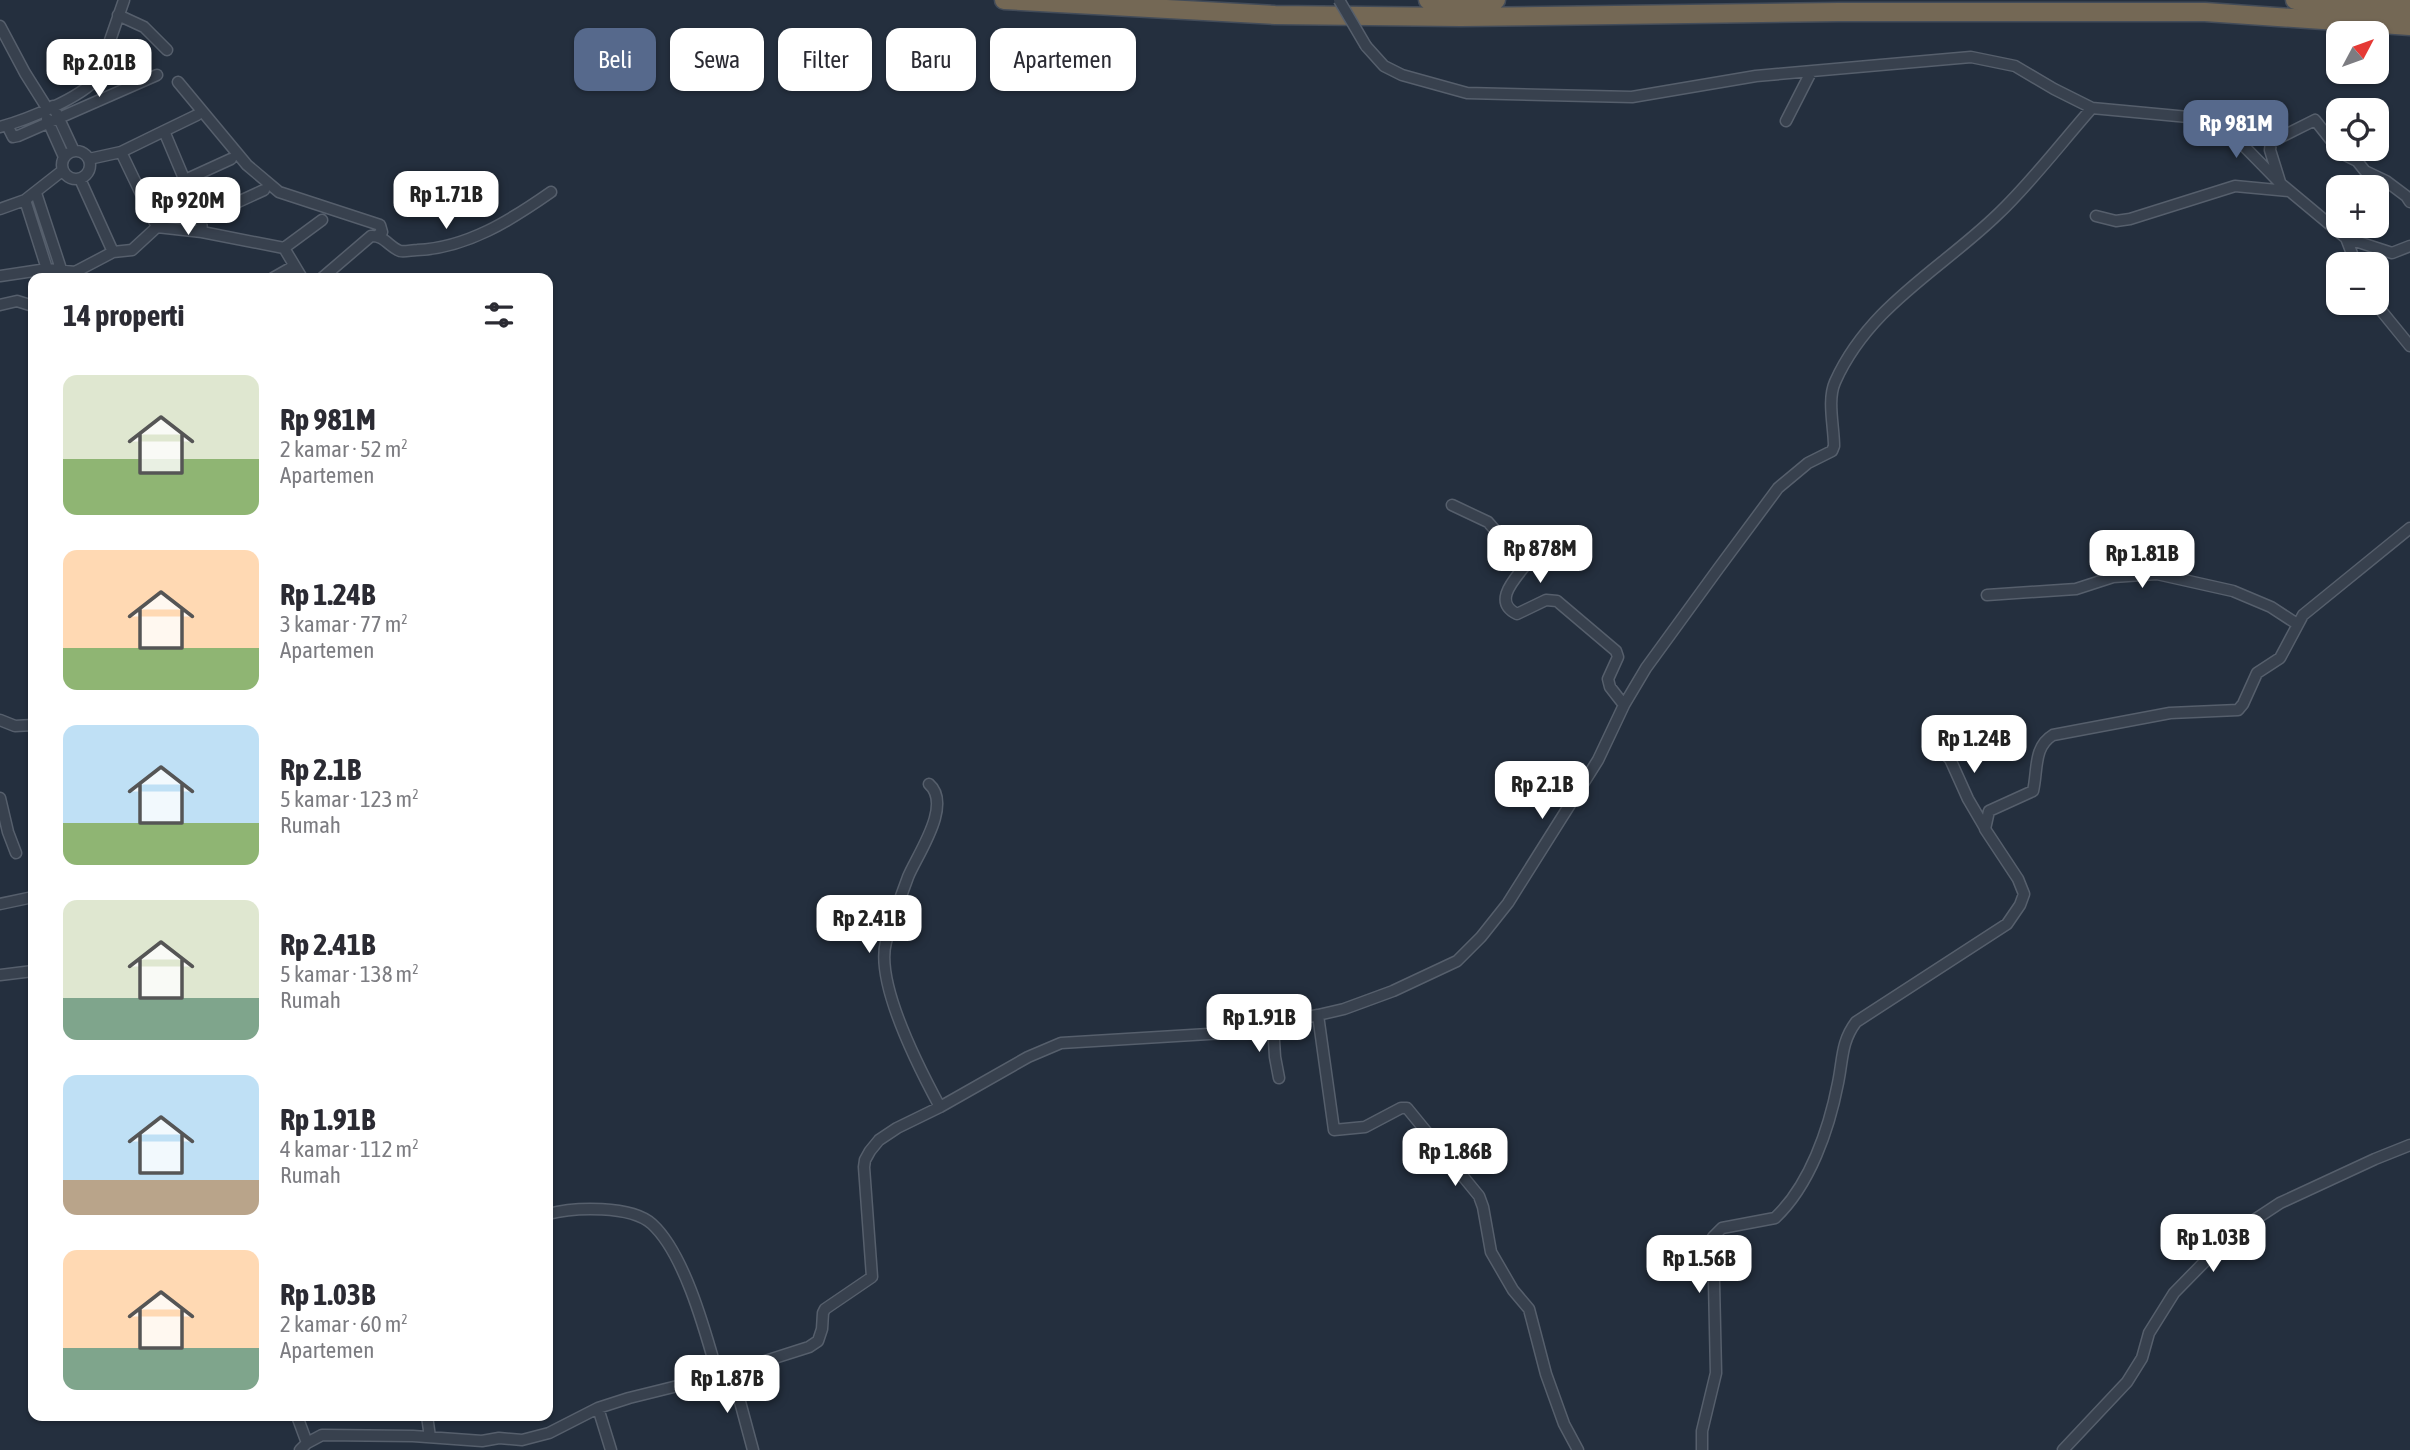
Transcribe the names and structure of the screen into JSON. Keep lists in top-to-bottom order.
{
  "north": "top right",
  "page": {
    "map_buttons": ["+", "−"],
    "chip": [
      "Beli",
      "Sewa",
      "Filter",
      "Baru",
      "Apartemen"
    ],
    "price": [
      "Rp 2.01B",
      "Rp 981M",
      "Rp 1.71B",
      "Rp 920M",
      "Rp 878M",
      "Rp 1.81B",
      "Rp 1.24B",
      "Rp 2.1B",
      "Rp 2.41B",
      "Rp 1.91B",
      "Rp 1.86B",
      "Rp 1.03B",
      "Rp 1.56B",
      "Rp 1.87B"
    ],
    "heading": "14 properti",
    "list": [
      {
        "name": "Rp 981M",
        "note": "2 kamar · 52 m² · Apartemen"
      },
      {
        "name": "Rp 1.24B",
        "note": "3 kamar · 77 m² · Apartemen"
      },
      {
        "name": "Rp 2.1B",
        "note": "5 kamar · 123 m² · Rumah"
      },
      {
        "name": "Rp 2.41B",
        "note": "5 kamar · 138 m² · Rumah"
      },
      {
        "name": "Rp 1.91B",
        "note": "4 kamar · 112 m² · Rumah"
      },
      {
        "name": "Rp 1.03B",
        "note": "2 kamar · 60 m² · Apartemen"
      }
    ]
  }
}
